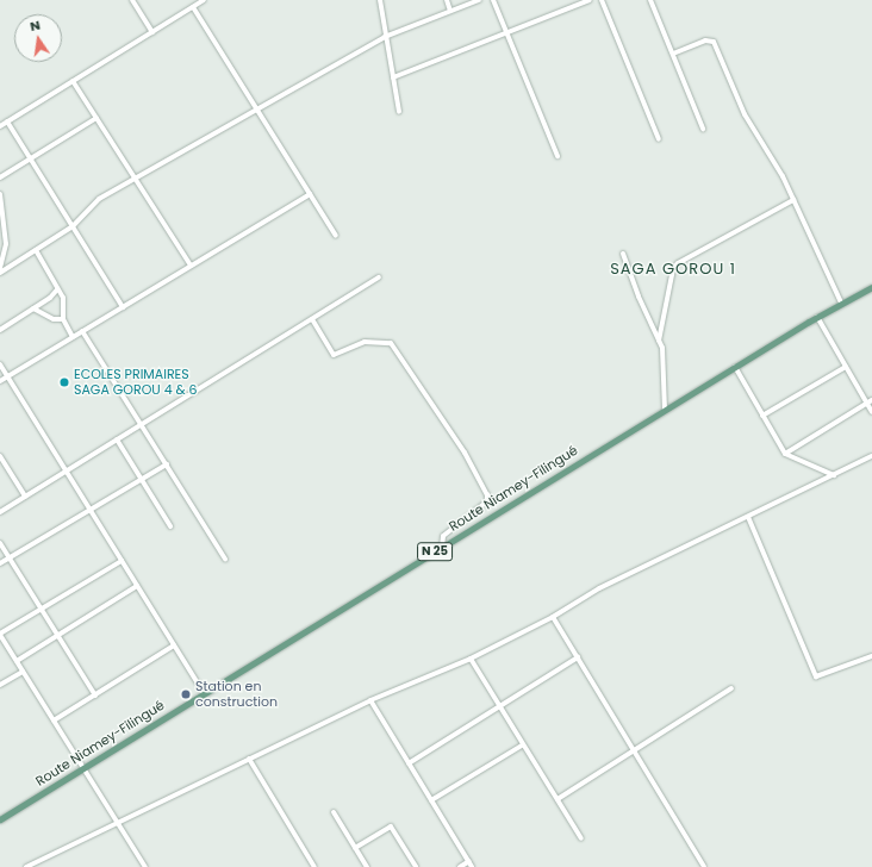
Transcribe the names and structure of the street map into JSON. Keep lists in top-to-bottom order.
{
  "streets": {
    "main road": ["Route Niamey-Filingué", "N 25"]
  },
  "districts": ["SAGA GOROU 1"],
  "places": ["ECOLES PRIMAIRES SAGA GOROU 4 & 6", "Station en construction"],
  "north": "top"
}
